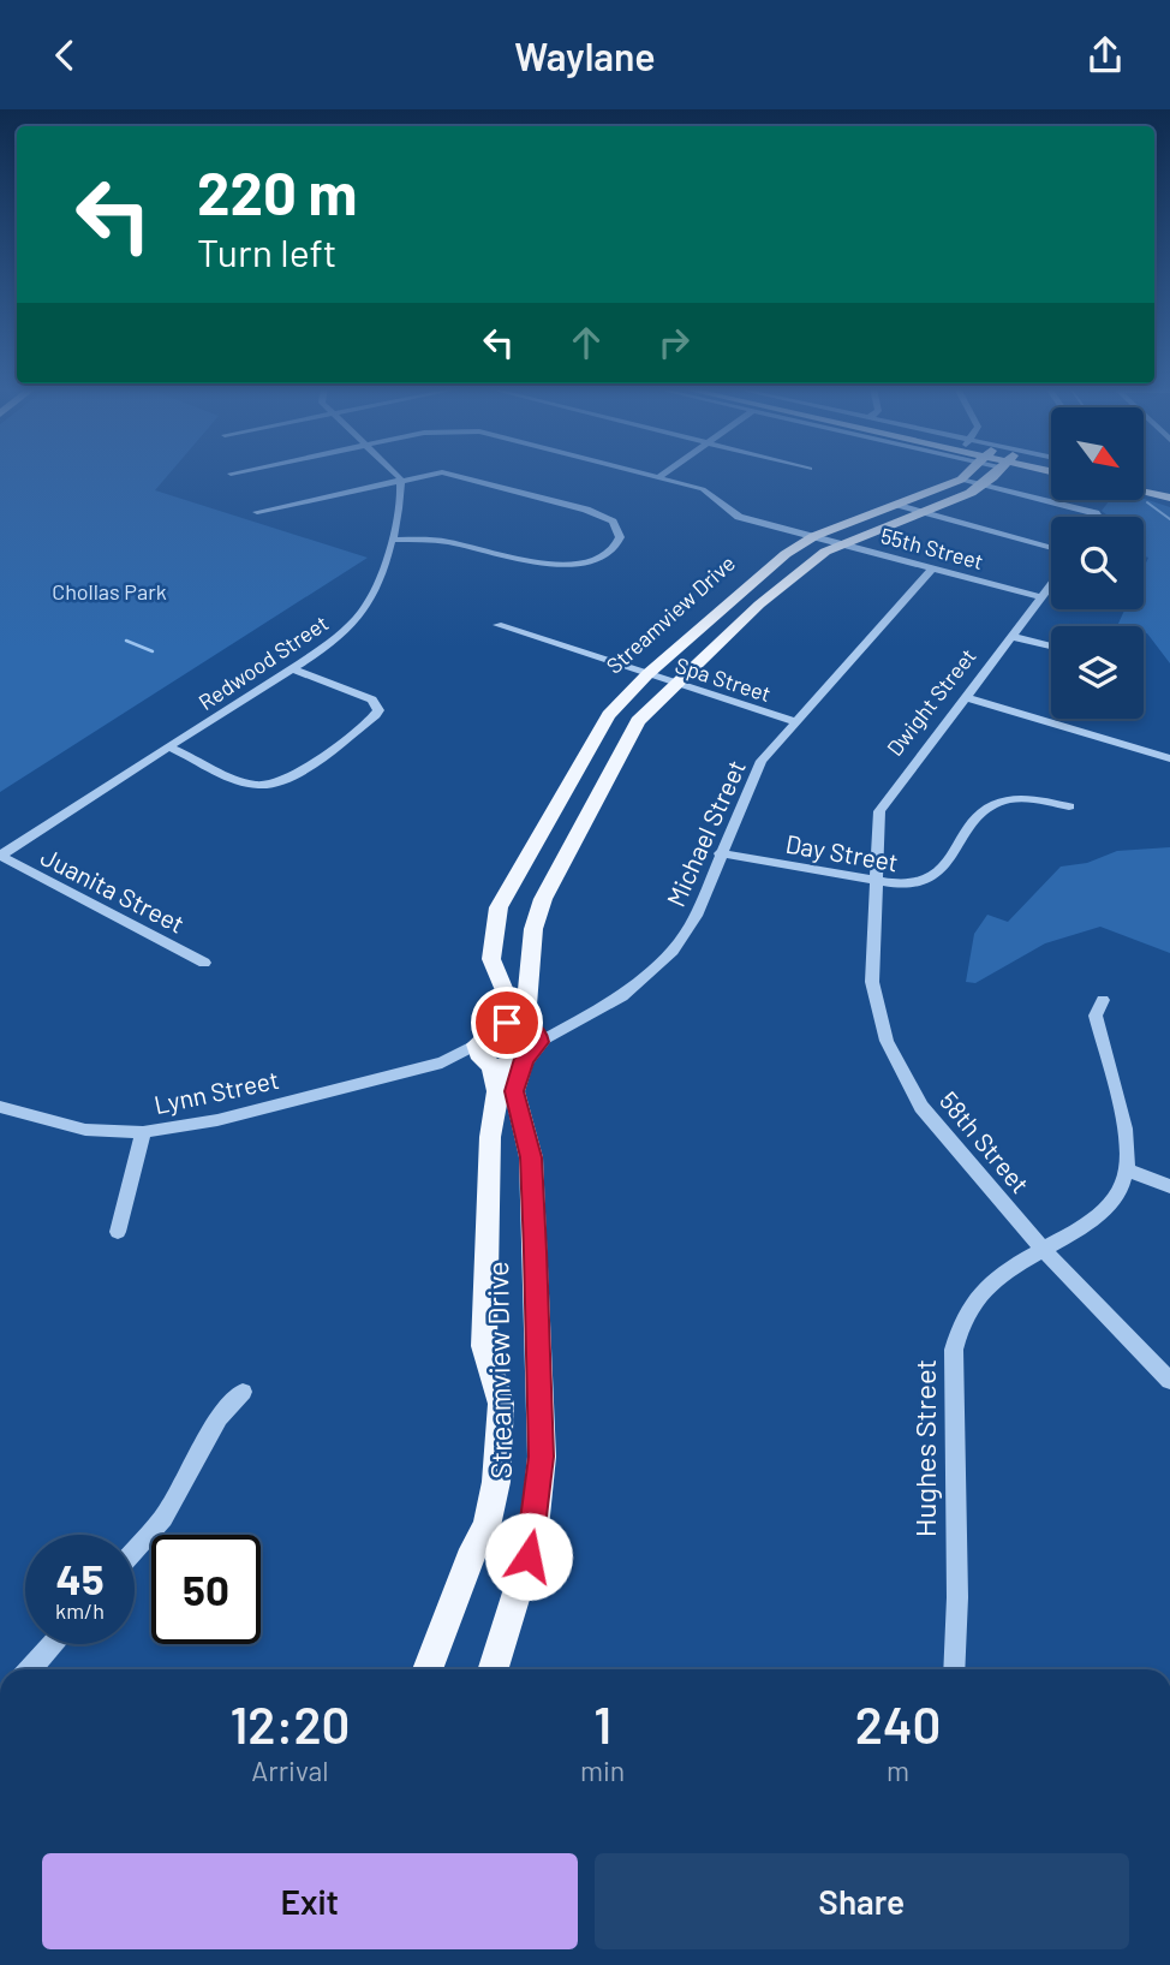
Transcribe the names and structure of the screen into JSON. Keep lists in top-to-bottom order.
{
  "streets": {
    "main road": ["Streamview Drive"],
    "street": [
      "55th Street",
      "Redwood Street",
      "Spa Street",
      "Dwight Street",
      "Michael Street",
      "Day Street",
      "Juanita Street",
      "Lynn Street",
      "58th Street",
      "Hughes Street"
    ]
  },
  "crossings": [
    ["55th Street", "Streamview Drive"],
    ["55th Street", "Dwight Street"],
    ["55th Street", "Michael Street"],
    ["Streamview Drive", "Spa Street"],
    ["Streamview Drive", "Lynn Street"],
    ["Redwood Street", "Juanita Street"],
    ["Spa Street", "Michael Street"],
    ["Dwight Street", "Day Street"],
    ["Dwight Street", "58th Street"],
    ["Michael Street", "Day Street"],
    ["Day Street", "58th Street"],
    ["58th Street", "Hughes Street"]
  ],
  "parks": ["Chollas Park"],
  "north": "bottom right",
  "page": {
    "header": "Waylane",
    "turn": ["220 m", "Turn left"],
    "speed": "45 km/h",
    "limit": "50",
    "eta": [
      "12:20",
      "Arrival",
      "1",
      "min",
      "240",
      "m"
    ],
    "buttons": ["Exit", "Share"]
  }
}
